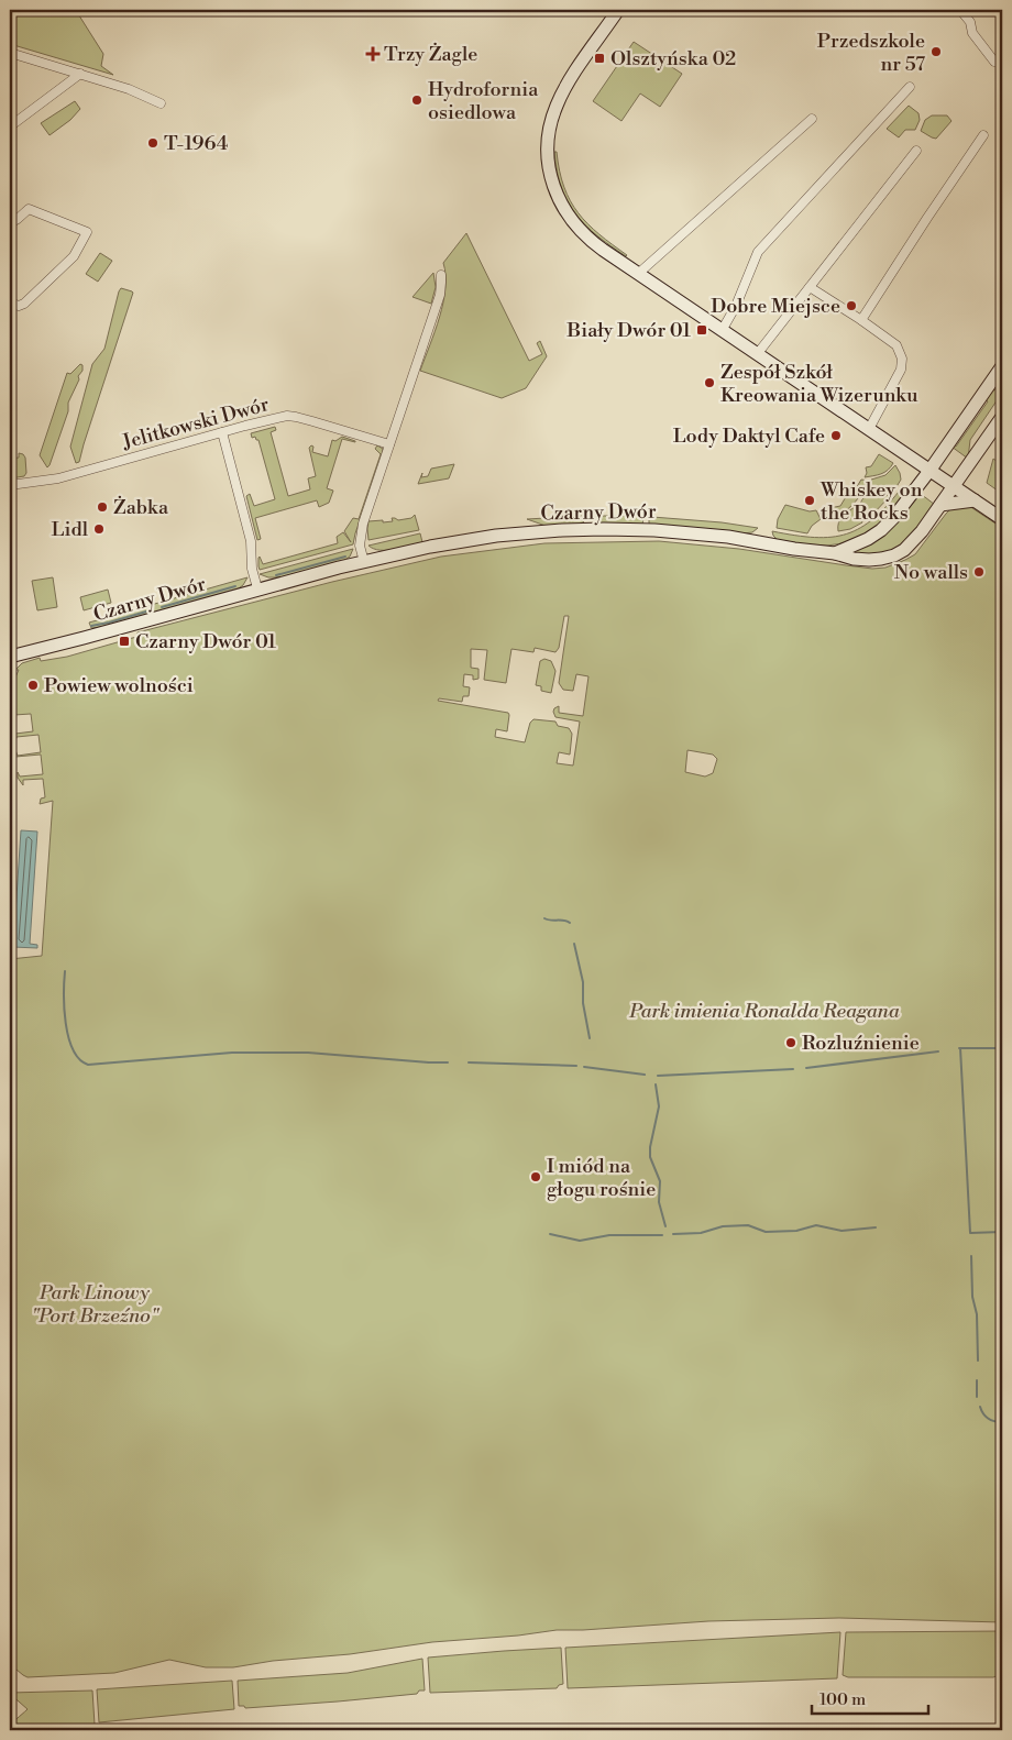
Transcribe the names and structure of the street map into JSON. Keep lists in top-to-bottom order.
{
  "streets": {
    "main road": ["Czarny Dwór"],
    "street": ["Jelitkowski Dwór"]
  },
  "parks": ["Park imienia Ronalda Reagana", "Park Linowy \"Port Brzeźno\""],
  "places": {
    "other": [
      "Przedszkole nr 57",
      "Hydrofornia osiedlowa",
      "T-1964",
      "Dobre Miejsce",
      "Zespół Szkół Kreowania Wizerunku",
      "Lody Daktyl Cafe",
      "Whiskey on the Rocks",
      "Żabka",
      "Lidl",
      "No walls",
      "Powiew wolności",
      "Rozluźnienie",
      "I miód na głogu rośnie"
    ],
    "health": ["Trzy Żagle"],
    "transit": ["Olsztyńska 02", "Biały Dwór 01", "Czarny Dwór 01"]
  },
  "scale_bar": "100 m"
}
